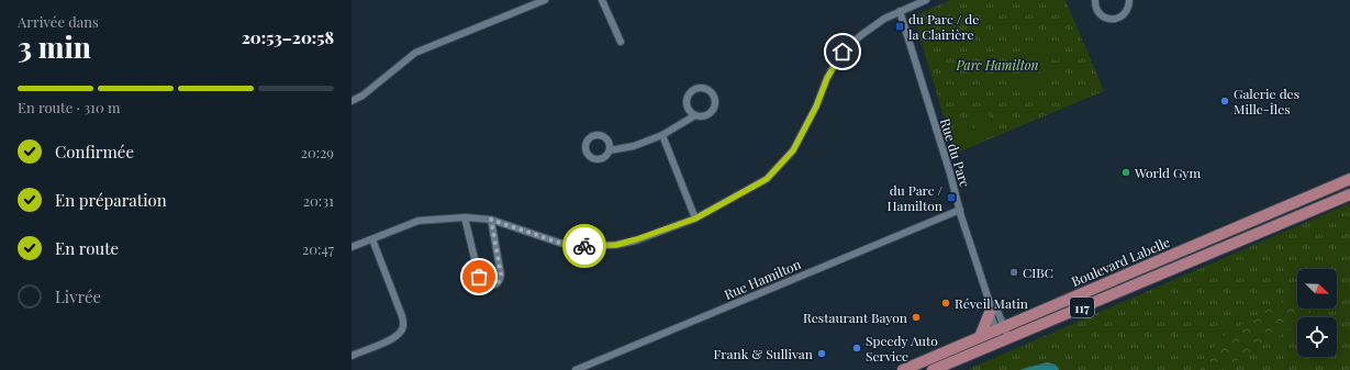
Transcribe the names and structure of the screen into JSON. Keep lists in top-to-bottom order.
{
  "streets": {
    "main road": ["Boulevard Labelle", "117"],
    "street": ["Rue du Parc", "Rue Hamilton"]
  },
  "crossings": [
    ["Rue du Parc", "Boulevard Labelle"],
    ["Rue du Parc", "Rue Hamilton"]
  ],
  "parks": ["Parc Hamilton"],
  "places": {
    "transit": ["du Parc / de la Clairière", "du Parc / Hamilton"],
    "other": [
      "Galerie des Mille-Îles",
      "World Gym",
      "CIBC",
      "Réveil Matin",
      "Restaurant Bayon",
      "Speedy Auto Service",
      "Frank & Sullivan"
    ]
  },
  "north": "bottom right",
  "page": {
    "heading": ["3 min", "Arrivée dans", "20:53–20:58"],
    "bar": "En route · 310 m",
    "list": [
      ["Confirmée", "20:29"],
      ["En préparation", "20:31"],
      ["En route", "20:47"],
      "Livrée"
    ]
  }
}
